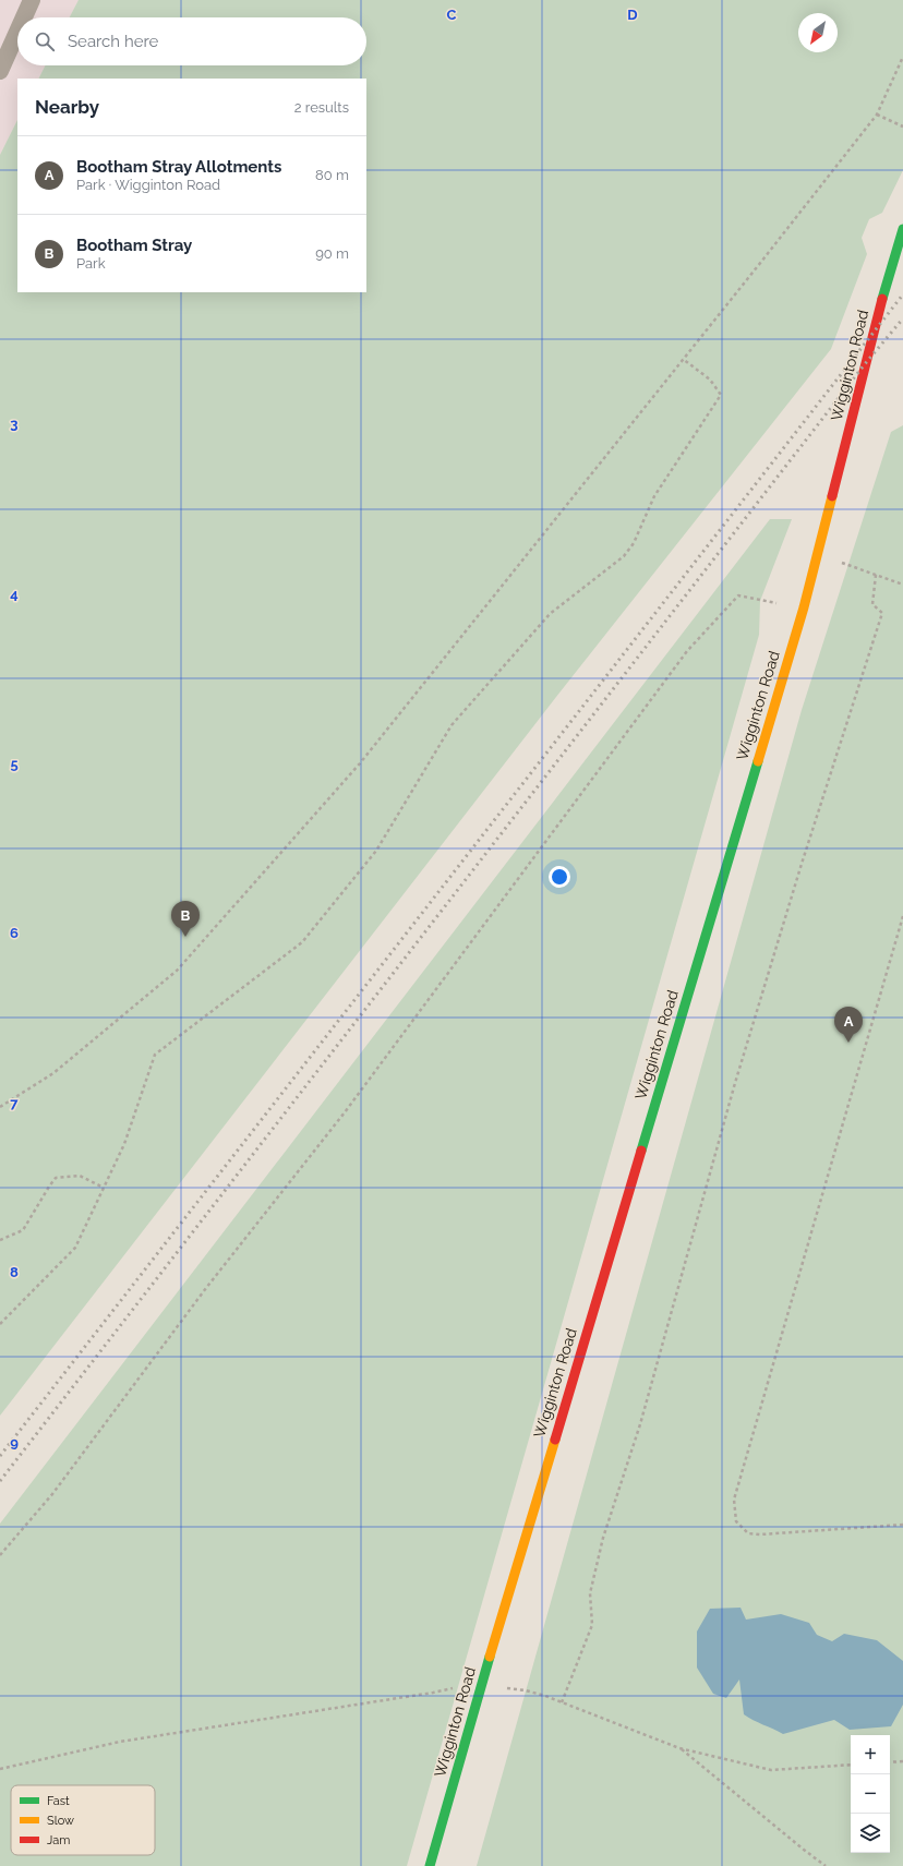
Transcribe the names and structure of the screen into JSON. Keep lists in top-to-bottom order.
{
  "streets": {
    "main road": ["Wigginton Road"]
  },
  "legend": ["Fast", "Slow", "Jam"],
  "north": "bottom left",
  "page": {
    "search": "Search here",
    "heading": ["Nearby", "2 results"],
    "list": [
      {
        "mark": "A",
        "name": "Bootham Stray Allotments",
        "note": "Park · Wigginton Road",
        "value": "80 m"
      },
      {
        "mark": "B",
        "name": "Bootham Stray",
        "note": "Park",
        "value": "90 m"
      }
    ],
    "pins": ["B", "A"],
    "map_buttons": ["+", "−"]
  },
  "grid": {
    "columns": ["C", "D"],
    "rows": [
      "3",
      "4",
      "5",
      "6",
      "7",
      "8",
      "9"
    ]
  }
}
